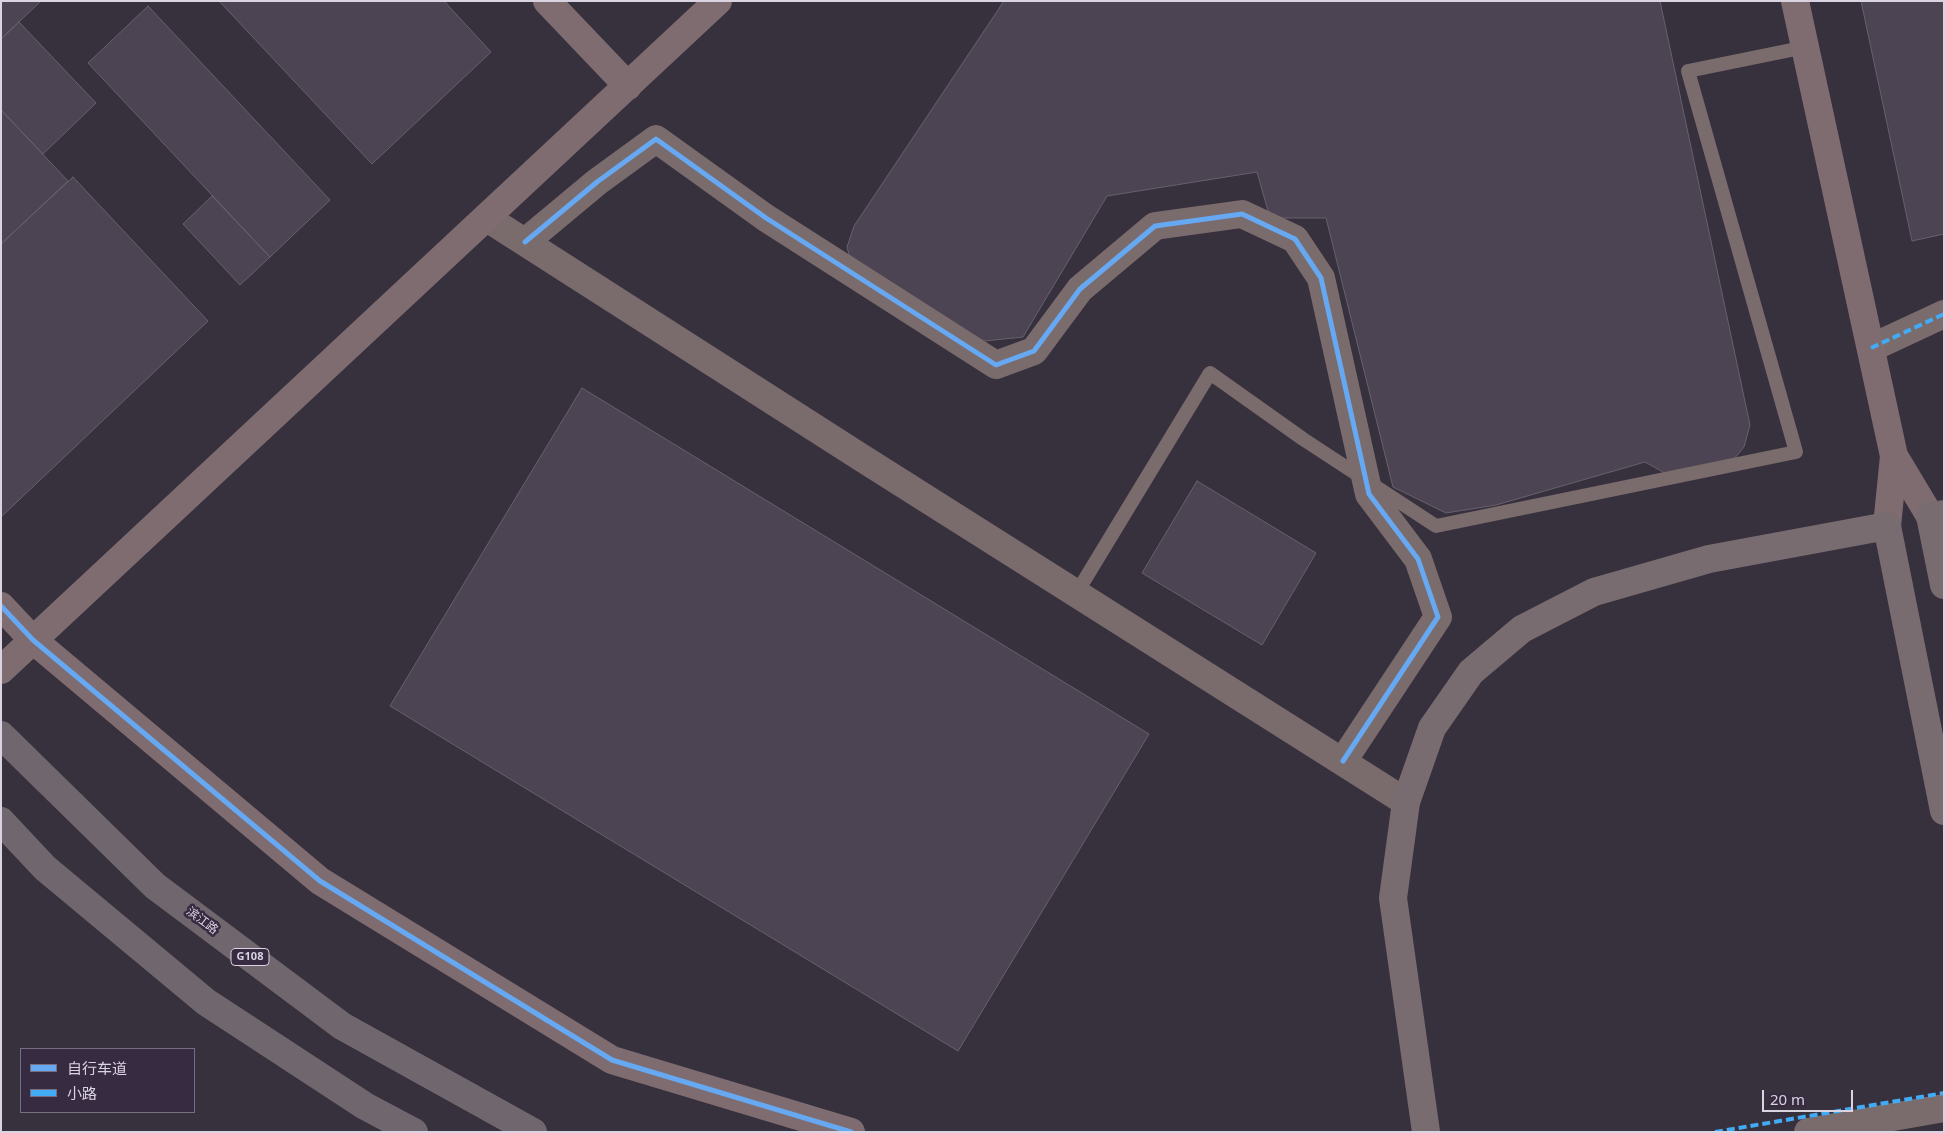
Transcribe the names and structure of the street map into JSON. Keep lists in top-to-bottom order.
{
  "streets": {
    "highway": ["滨江路", "G108"]
  },
  "legend": ["自行车道", "小路"],
  "scale_bar": "20 m"
}
